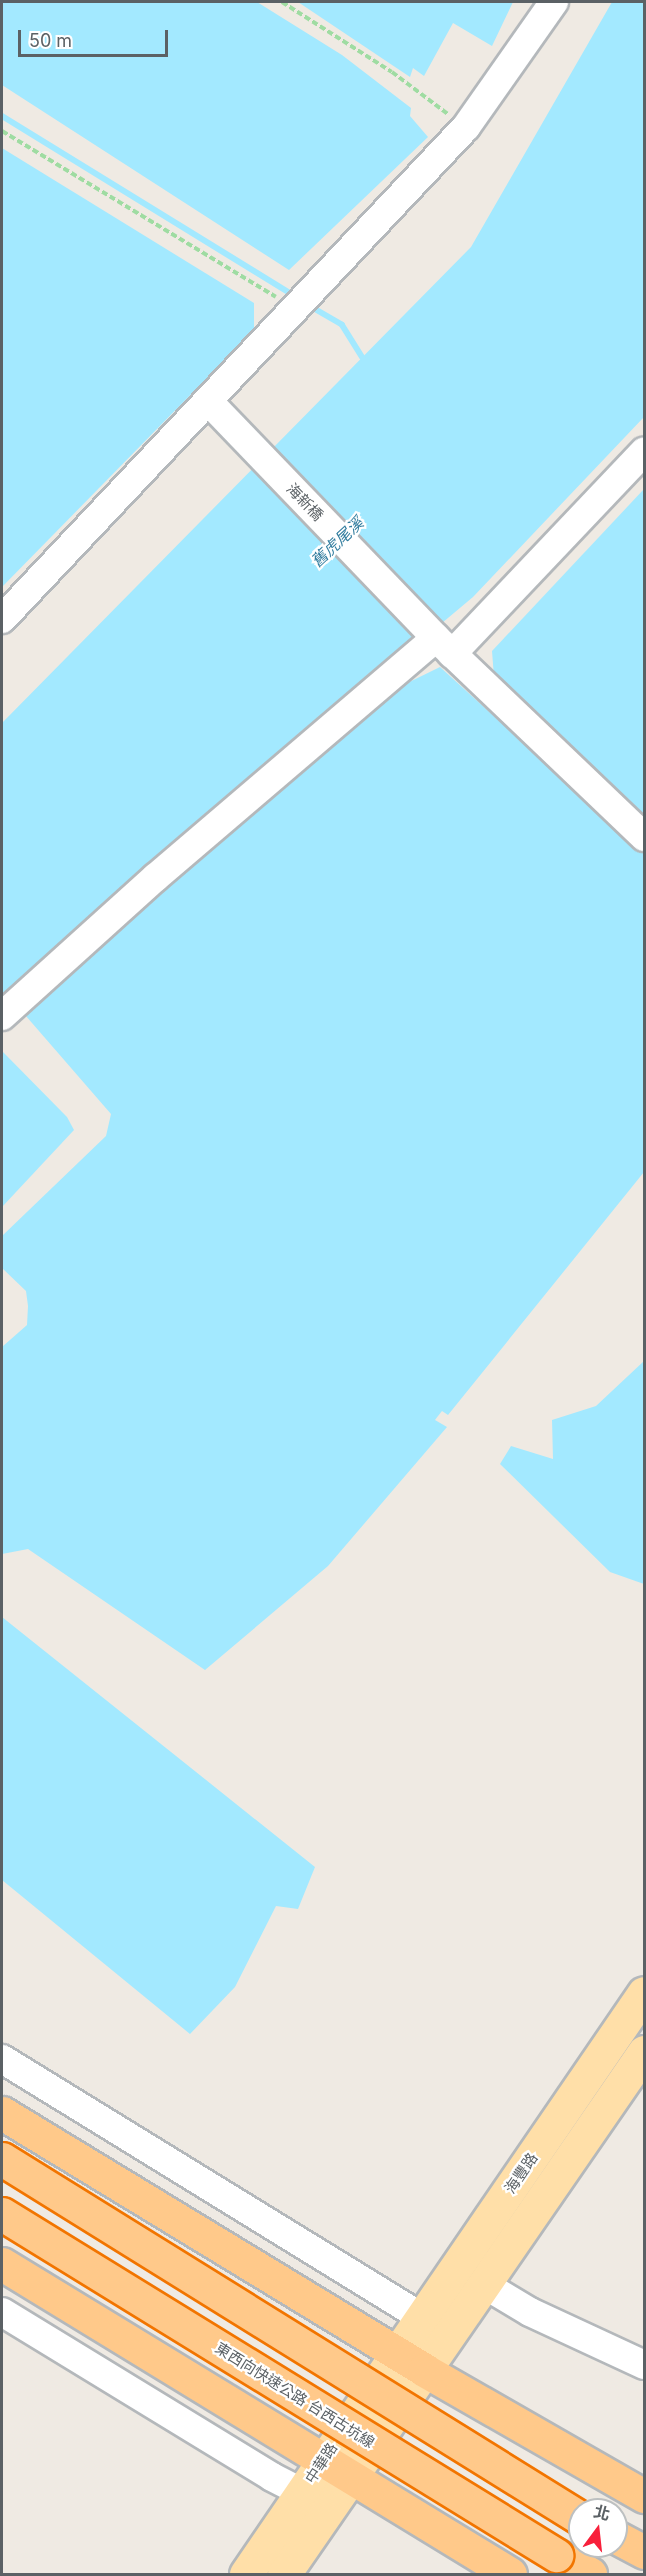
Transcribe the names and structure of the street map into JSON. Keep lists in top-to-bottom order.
{
  "streets": {
    "highway": ["東西向快速公路 台西古坑線"],
    "main road": ["海豐路", "中華路"],
    "street": ["海新橋"]
  },
  "crossings": [
    ["海豐路", "中華路"]
  ],
  "water": ["舊虎尾溪"],
  "scale_bar": "50 m",
  "north": "top"
}
